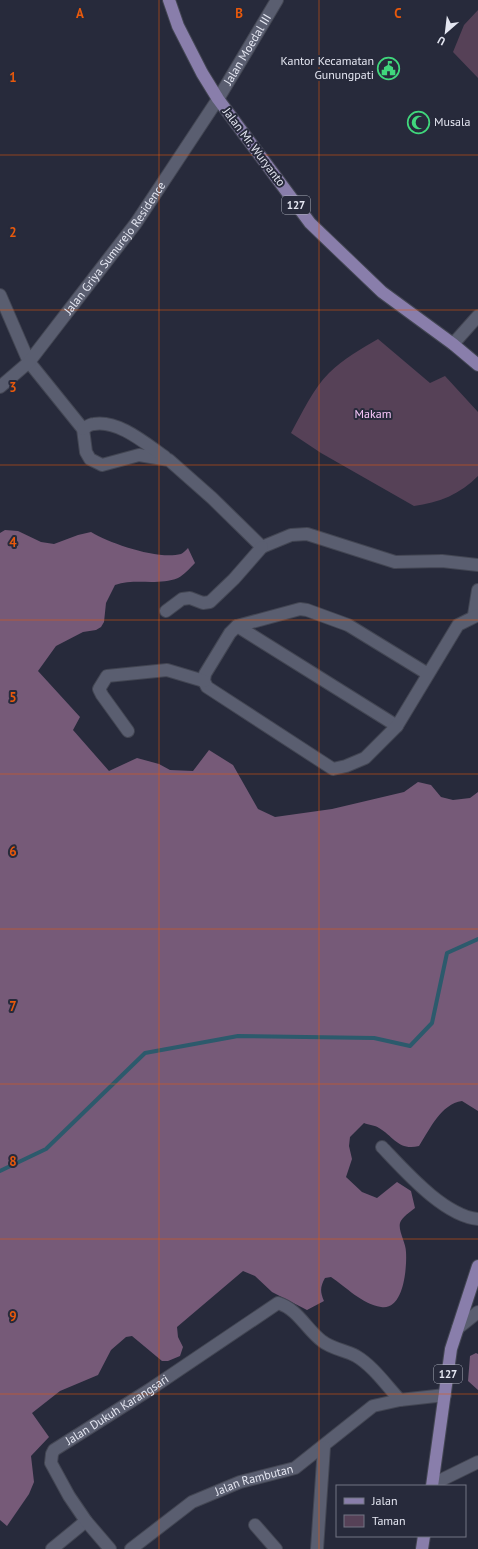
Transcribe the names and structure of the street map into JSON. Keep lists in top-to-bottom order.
{
  "streets": {
    "main road": ["Jalan Mr. Wuryanto", "127"],
    "street": [
      "Jalan Moedal III",
      "Jalan Griya Sumurejo Residence",
      "Jalan Dukuh Karangsari",
      "Jalan Rambutan"
    ]
  },
  "crossings": [
    ["Jalan Moedal III", "Jalan Mr. Wuryanto"],
    ["Jalan Moedal III", "Jalan Griya Sumurejo Residence"],
    ["Jalan Mr. Wuryanto", "Jalan Griya Sumurejo Residence"],
    ["127", "Jalan Rambutan"],
    ["Jalan Dukuh Karangsari", "Jalan Rambutan"]
  ],
  "parks": ["Makam"],
  "places": {
    "public building": ["Kantor Kecamatan Gunungpati"],
    "mosque": ["Musala"]
  },
  "legend": ["Jalan", "Taman"],
  "north": "bottom left",
  "grid": {
    "columns": ["A", "B", "C"],
    "rows": [
      "1",
      "2",
      "3",
      "4",
      "5",
      "6",
      "7",
      "8",
      "9"
    ]
  }
}
